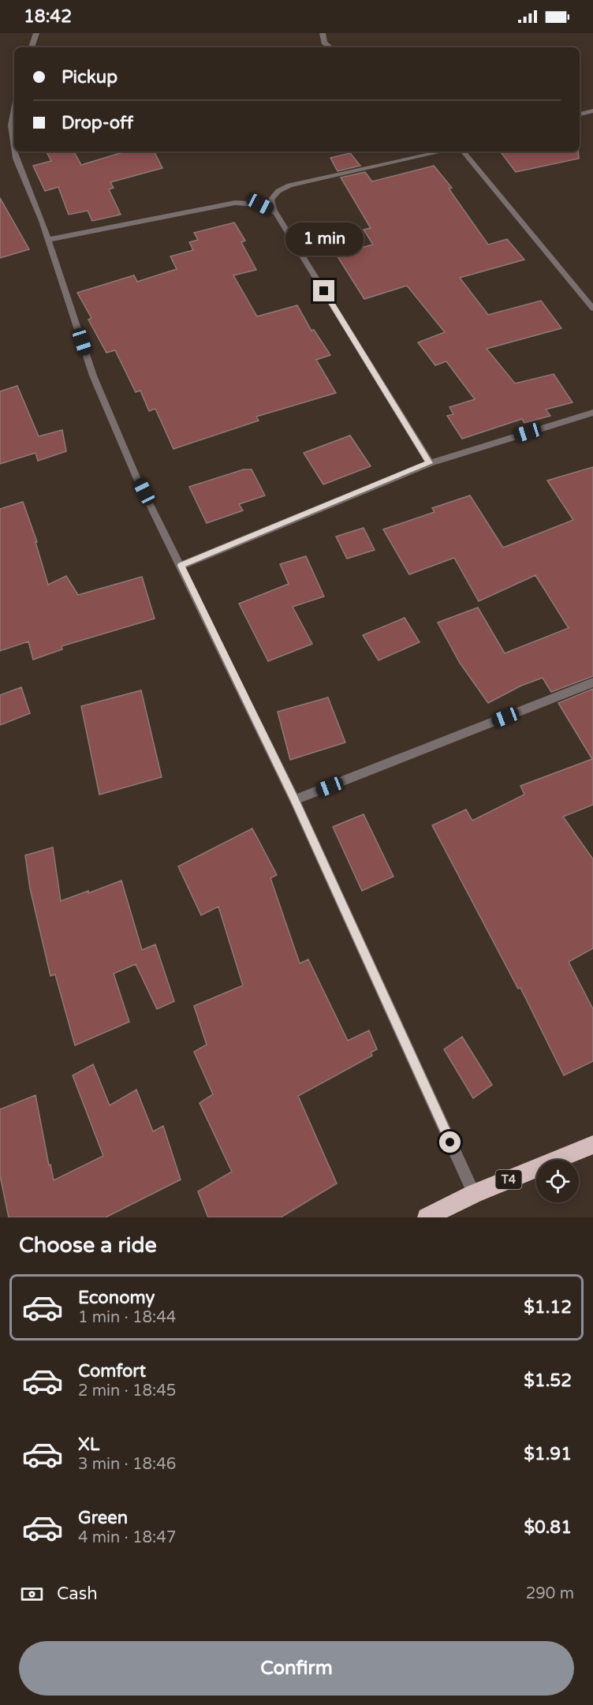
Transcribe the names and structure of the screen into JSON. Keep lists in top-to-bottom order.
{
  "streets": {
    "highway": ["T4"]
  },
  "page": {
    "status": "18:42",
    "banner": ["Pickup", "Drop-off"],
    "bubble": "1 min",
    "heading": "Choose a ride",
    "list": [
      {
        "name": "Economy",
        "note": "1 min · 18:44",
        "value": "$1.12"
      },
      {
        "name": "Comfort",
        "note": "2 min · 18:45",
        "value": "$1.52"
      },
      {
        "name": "XL",
        "note": "3 min · 18:46",
        "value": "$1.91"
      },
      {
        "name": "Green",
        "note": "4 min · 18:47",
        "value": "$0.81"
      }
    ],
    "pay": ["Cash", "290 m"],
    "buttons": "Confirm"
  }
}
